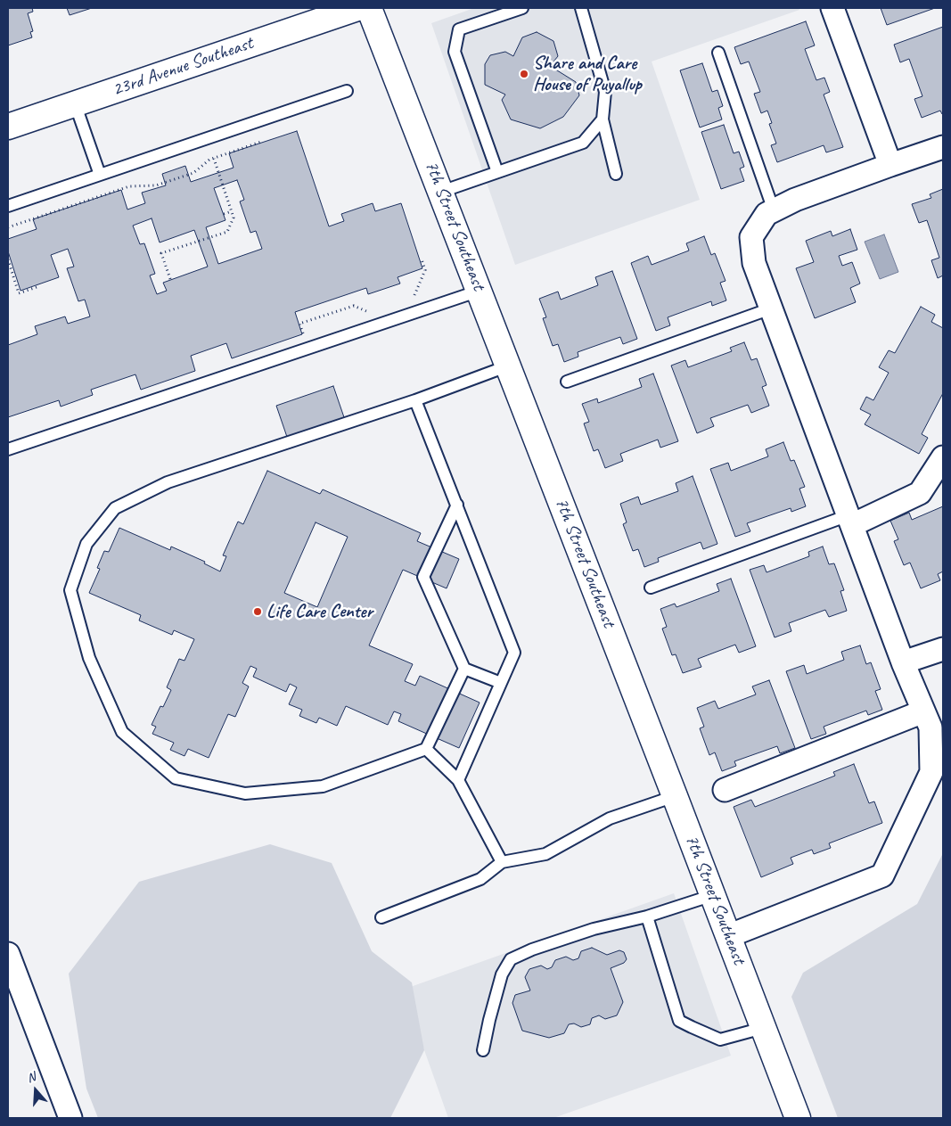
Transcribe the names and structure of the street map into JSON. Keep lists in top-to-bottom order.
{
  "streets": {
    "street": ["23rd Avenue Southeast", "7th Street Southeast"]
  },
  "places": ["Share and Care House of Puyallup", "Life Care Center"],
  "north": "top"
}
